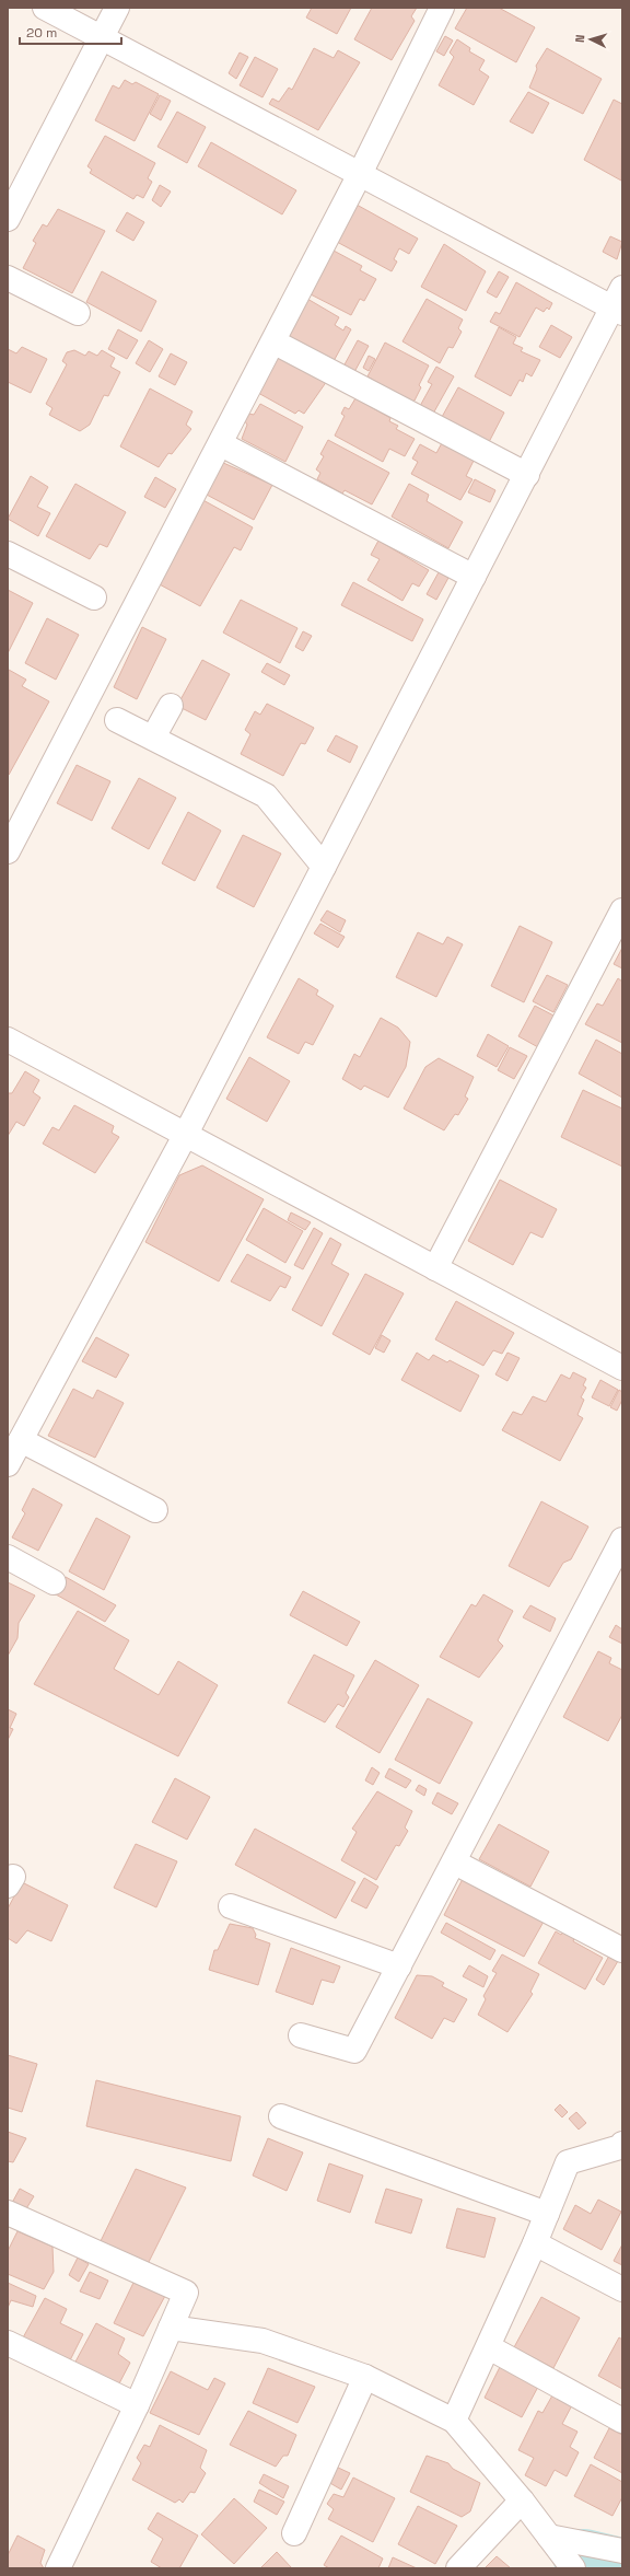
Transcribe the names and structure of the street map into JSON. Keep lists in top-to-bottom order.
{
  "scale_bar": "20 m",
  "north": "left"
}
